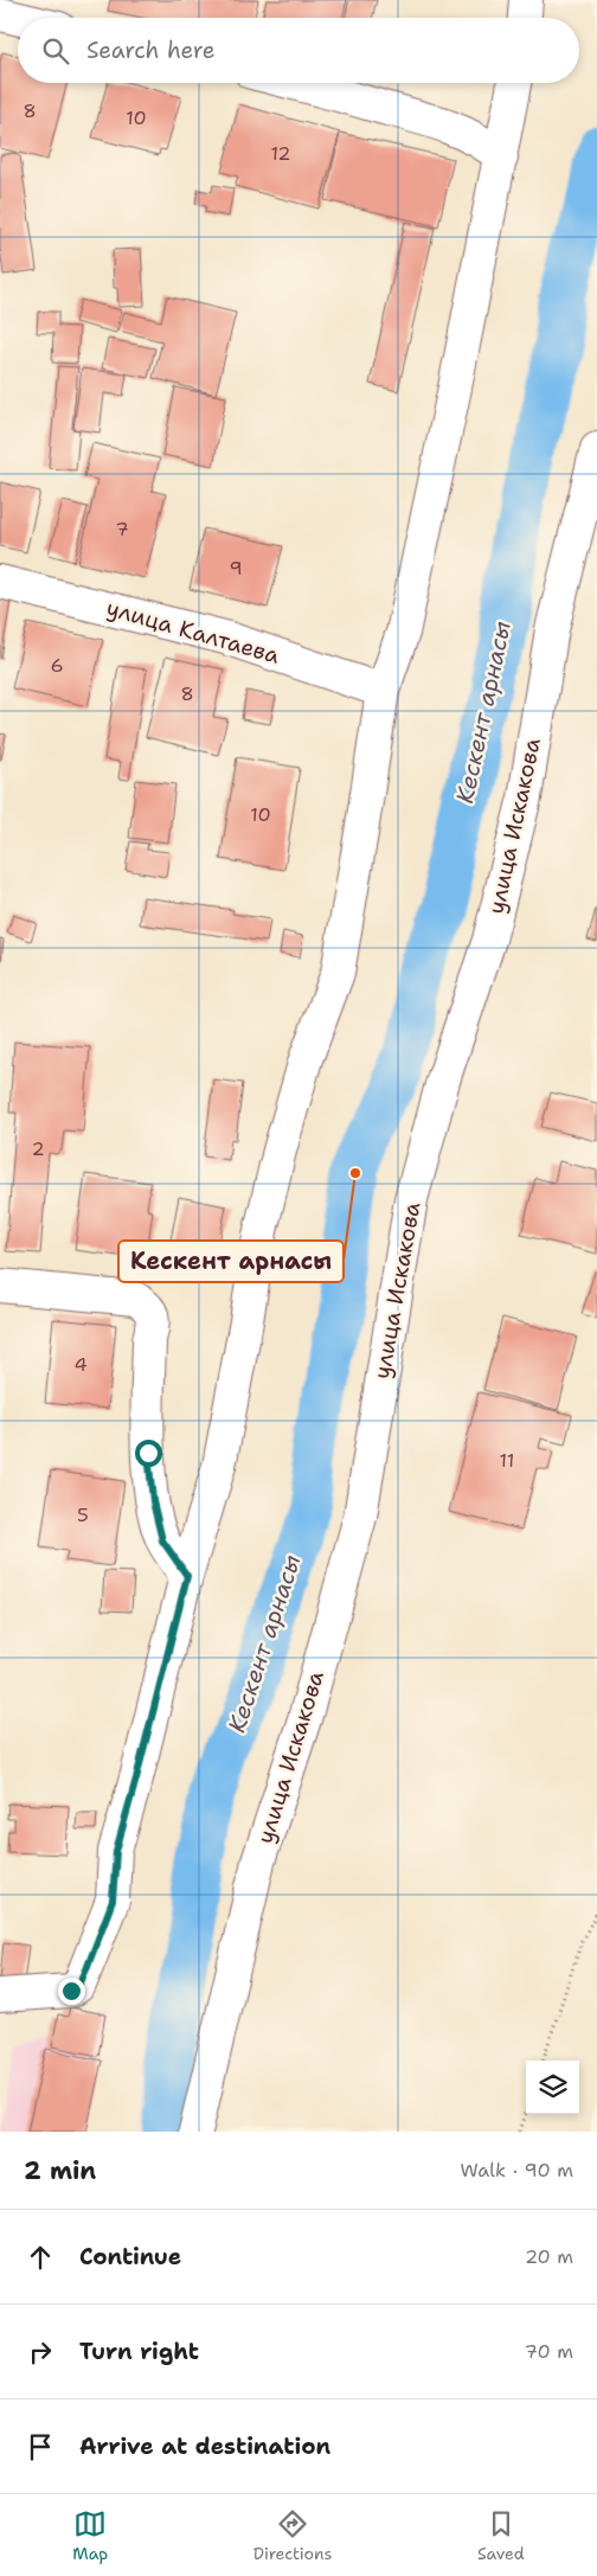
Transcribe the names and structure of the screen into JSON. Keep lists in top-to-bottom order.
{
  "streets": {
    "street": ["улица Калтаева", "улица Искакова"]
  },
  "water": ["Кескент арнасы"],
  "places": ["Кескент арнасы"],
  "house_numbers": [
    "8",
    "10",
    "12",
    "7",
    "9",
    "6",
    "8",
    "10",
    "2",
    "4",
    "11",
    "5"
  ],
  "page": {
    "search": "Search here",
    "heading": ["2 min", "Walk · 90 m"],
    "list": [
      ["Continue", "20 m"],
      ["Turn right", "70 m"],
      "Arrive at destination"
    ],
    "nav": ["Map", "Directions", "Saved"]
  }
}
